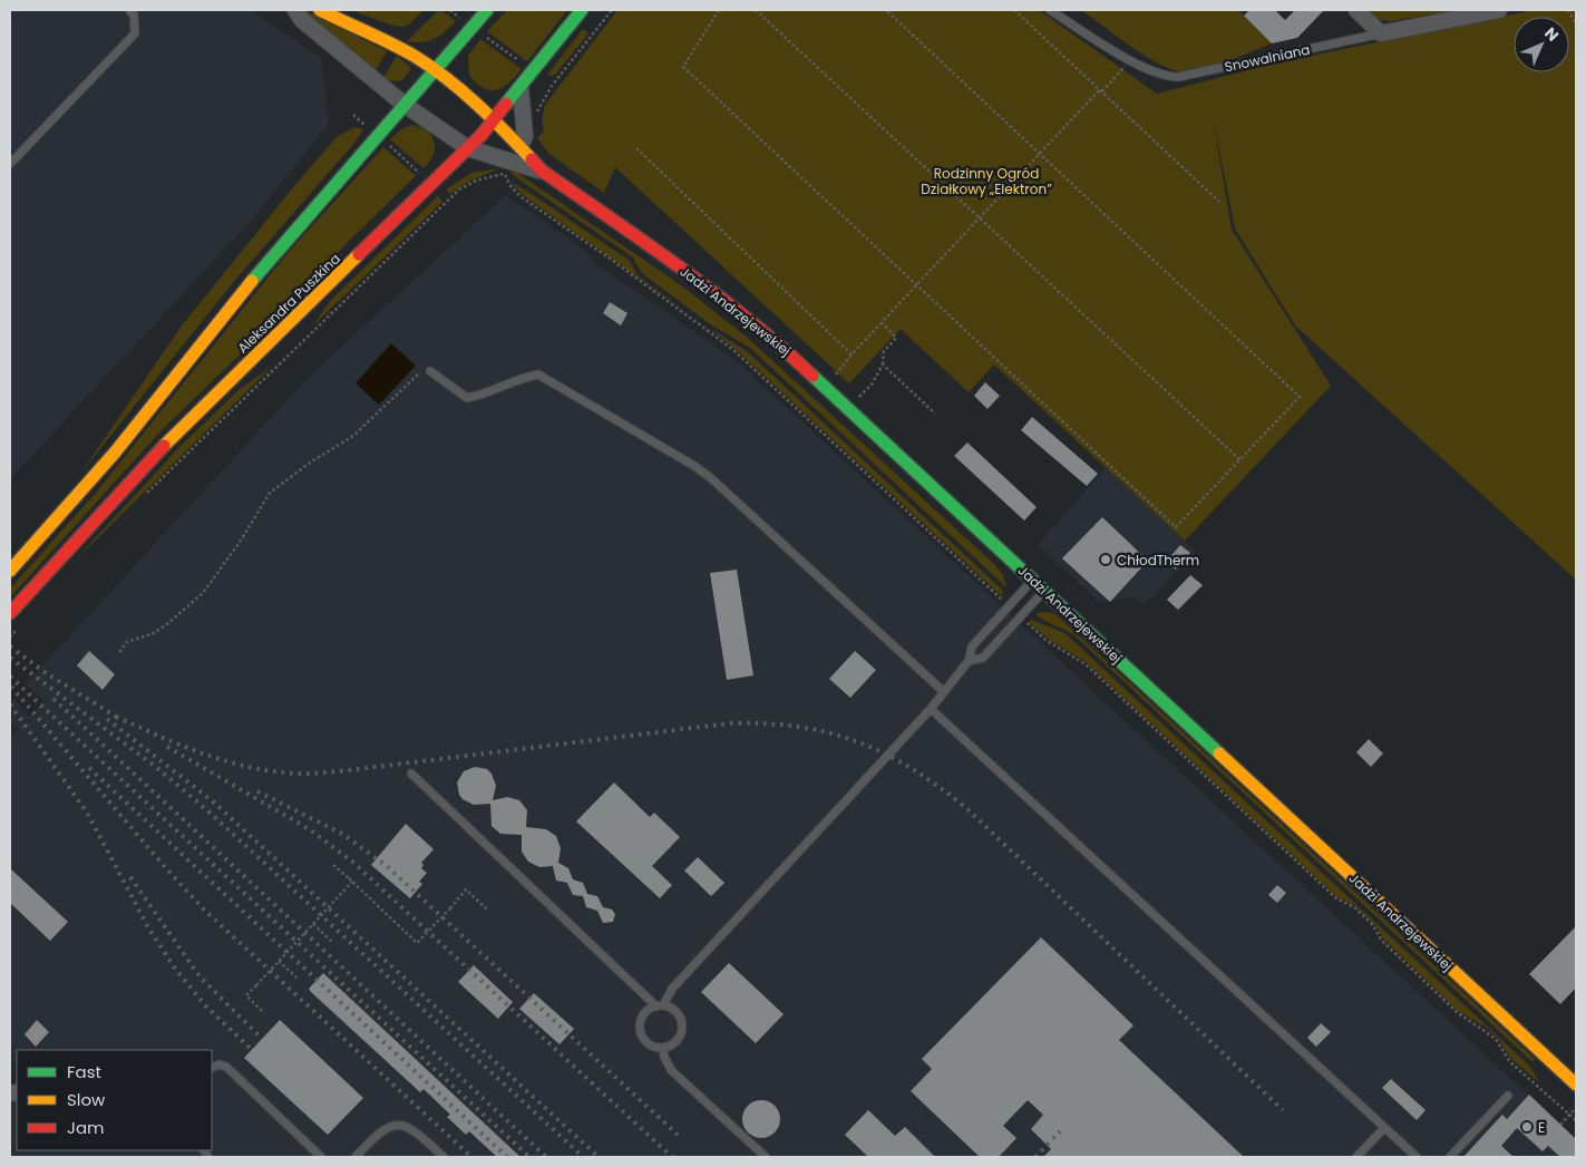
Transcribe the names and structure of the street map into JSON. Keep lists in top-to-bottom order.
{
  "streets": {
    "street": ["Snowalniana", "Aleksandra Puszkina", "Jadzi Andrzejewskiej"]
  },
  "crossings": [
    ["Aleksandra Puszkina", "Jadzi Andrzejewskiej"]
  ],
  "parks": ["Rodzinny Ogród Działkowy „Elektron”"],
  "places": ["ChłodTherm", "E"],
  "legend": ["Fast", "Slow", "Jam"],
  "north": "top right"
}
